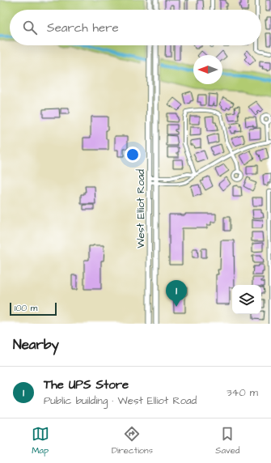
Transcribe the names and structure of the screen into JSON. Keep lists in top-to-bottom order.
{
  "streets": {
    "main road": ["West Elliot Road"]
  },
  "scale_bar": "100 m",
  "north": "left",
  "page": {
    "search": "Search here",
    "pins": "1",
    "scale": "100 m",
    "heading": "Nearby",
    "list": [
      {
        "mark": "1",
        "name": "The UPS Store",
        "note": "Public building · West Elliot Road",
        "value": "340 m"
      }
    ],
    "nav": ["Map", "Directions", "Saved"]
  }
}
